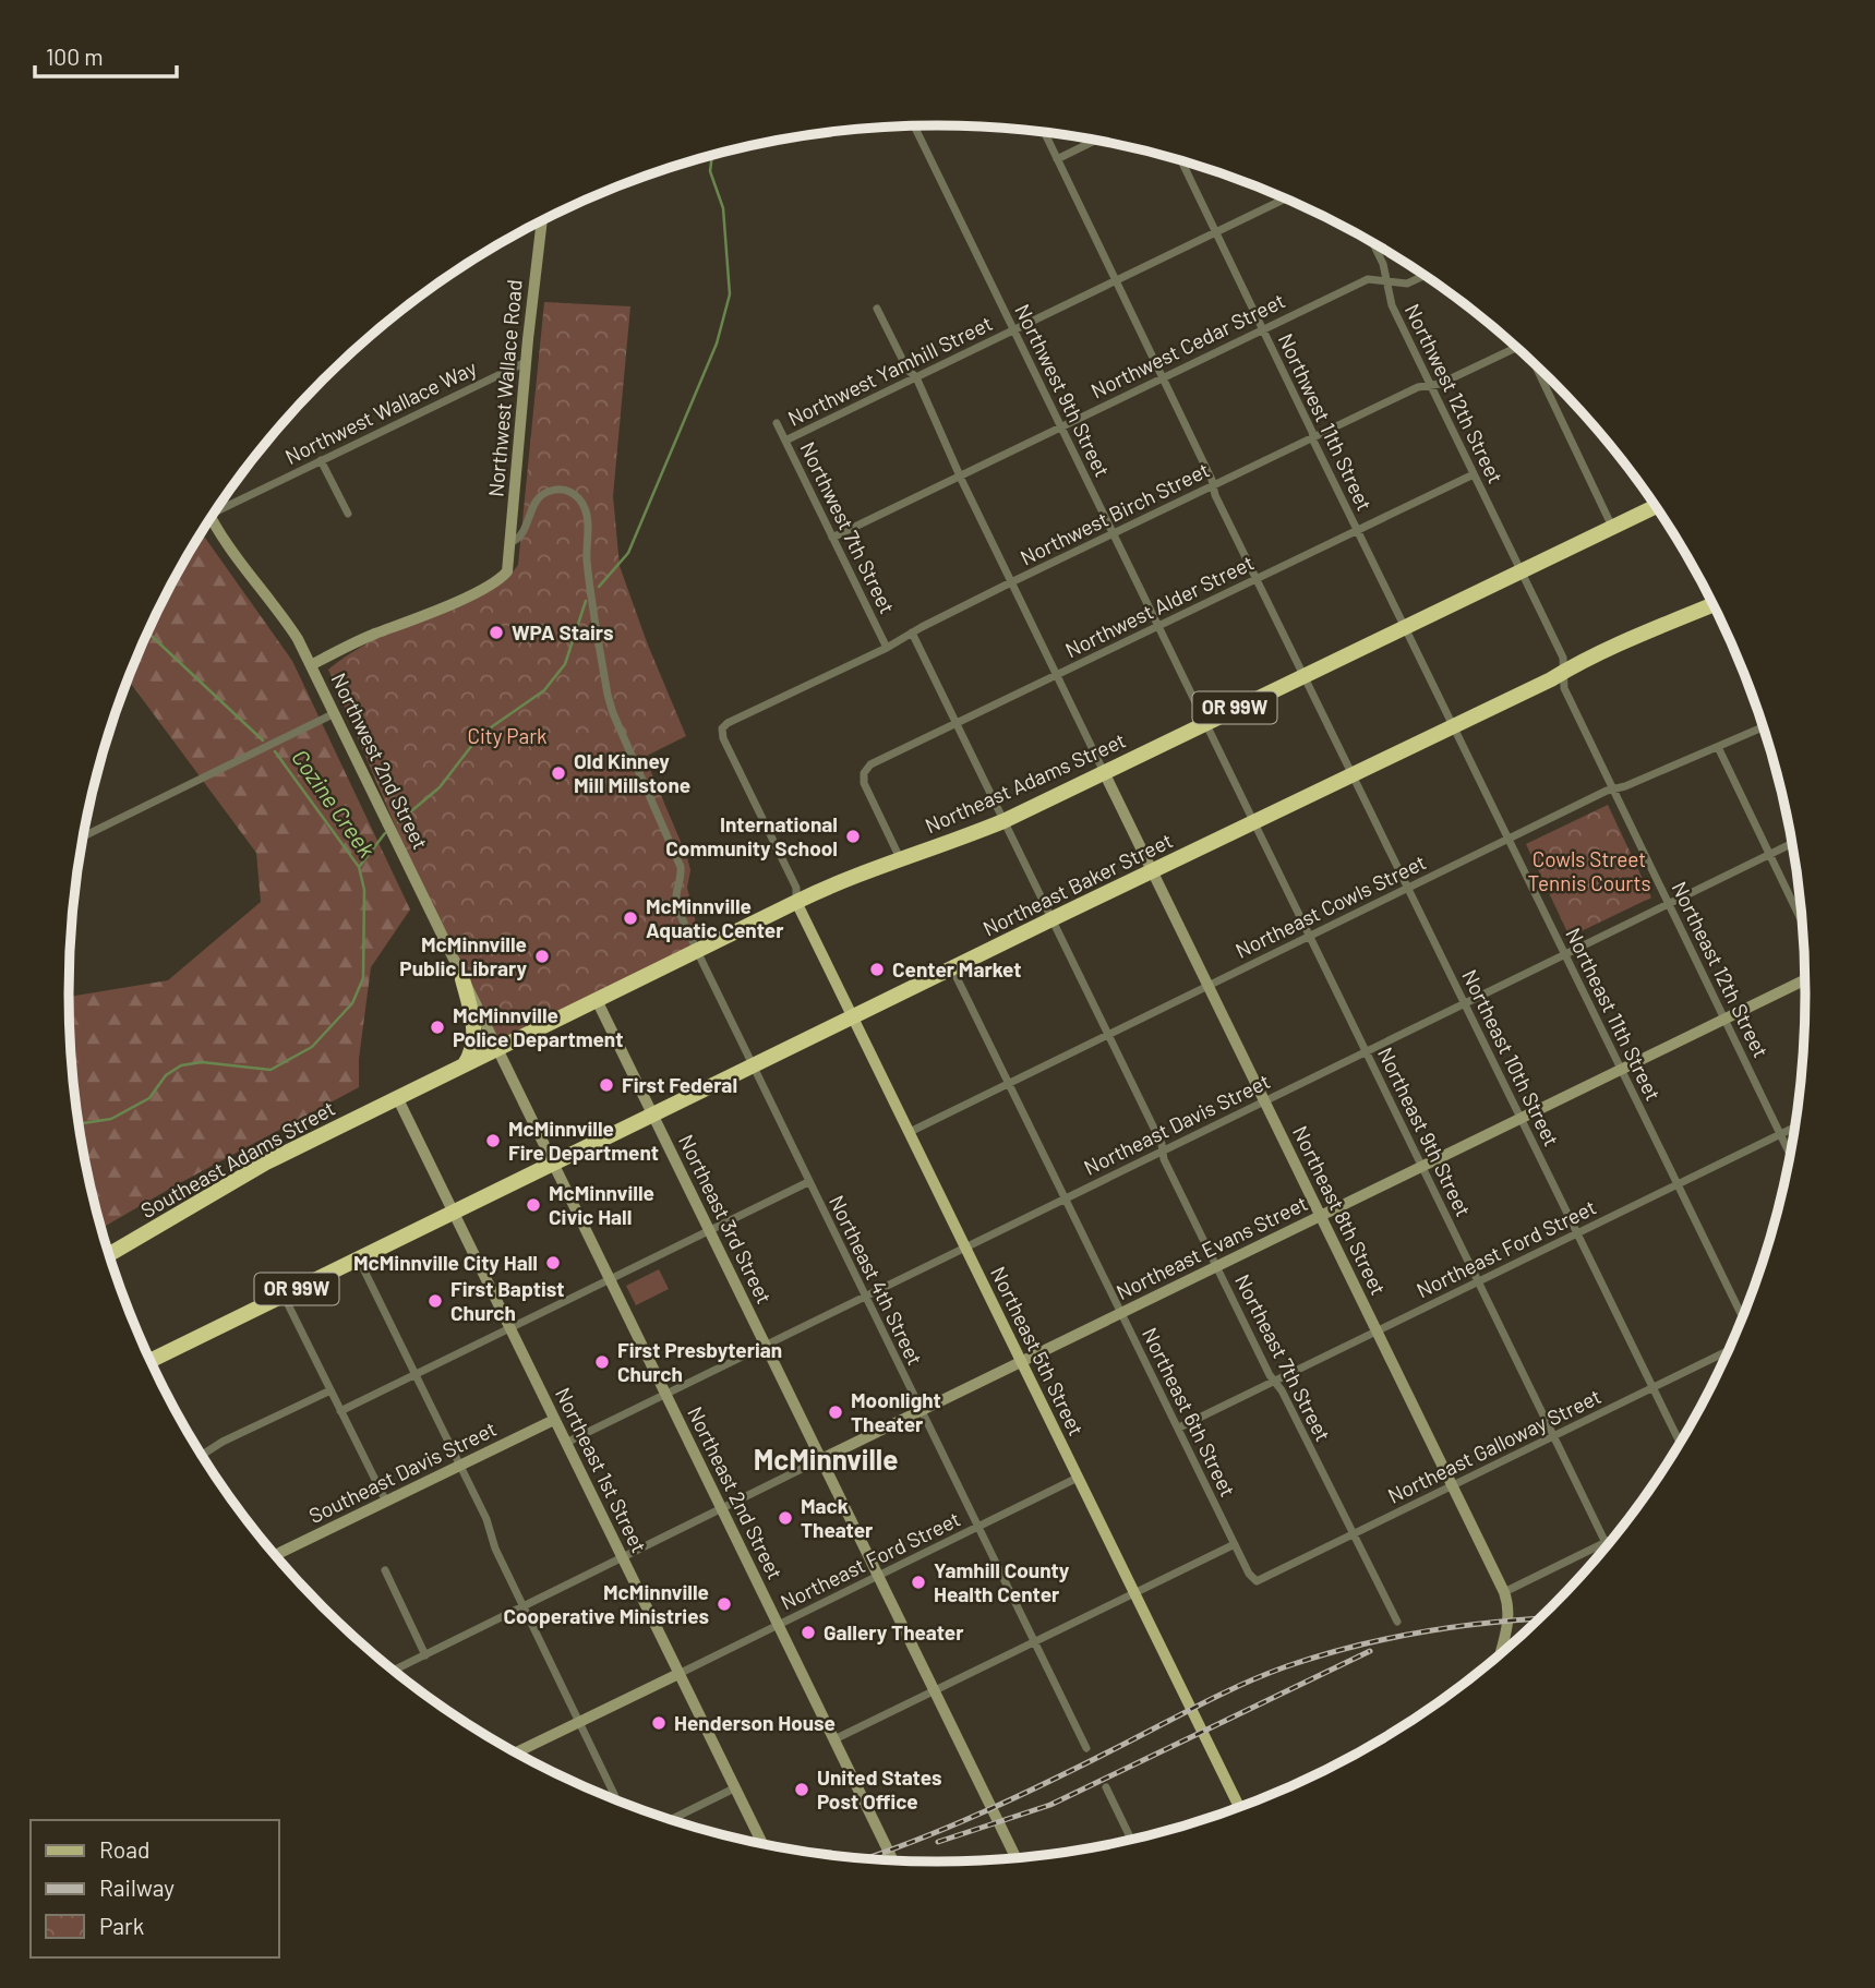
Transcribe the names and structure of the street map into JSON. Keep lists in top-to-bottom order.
{
  "streets": {
    "highway": [
      "OR 99W",
      "Northeast Adams Street",
      "Northeast Baker Street",
      "Southeast Adams Street"
    ],
    "main road": ["Northeast 5th Street"],
    "street": [
      "Northwest Cedar Street",
      "Northwest Yamhill Street",
      "Northwest Wallace Road",
      "Northwest 9th Street",
      "Northwest 12th Street",
      "Northwest Wallace Way",
      "Northwest 11th Street",
      "Northwest Birch Street",
      "Northwest 7th Street",
      "Northwest Alder Street",
      "Northwest 2nd Street",
      "Northeast Cowls Street",
      "Northeast 12th Street",
      "Northeast 11th Street",
      "Northeast 10th Street",
      "Northeast Davis Street",
      "Northeast 9th Street",
      "Northeast 8th Street",
      "Northeast 3rd Street",
      "Northeast Evans Street",
      "Northeast Ford Street",
      "Northeast 4th Street",
      "Northeast 7th Street",
      "Northeast 6th Street",
      "Northeast Galloway Street",
      "Northeast 1st Street",
      "Southeast Davis Street",
      "Northeast 2nd Street"
    ]
  },
  "crossings": [
    ["Northwest Cedar Street", "Northwest 9th Street"],
    ["Northwest Cedar Street", "Northwest 12th Street"],
    ["Northwest Cedar Street", "Northwest 11th Street"],
    ["Northwest Cedar Street", "Northwest 7th Street"],
    ["Northwest Cedar Street", "Northeast 10th Street"],
    ["Northwest Yamhill Street", "Northwest 9th Street"],
    ["Northwest Yamhill Street", "Northwest 11th Street"],
    ["Northwest Yamhill Street", "Northwest 7th Street"],
    ["Northwest Yamhill Street", "Northeast 10th Street"],
    ["Northwest Wallace Road", "Northwest Wallace Way"],
    ["Northwest Wallace Road", "Northwest 2nd Street"],
    ["Northwest Wallace Road", "Northeast 4th Street"],
    ["Northwest 9th Street", "Northwest Birch Street"],
    ["Northwest 9th Street", "Northwest Alder Street"],
    ["Northwest 9th Street", "Northeast Adams Street"],
    ["Northwest 9th Street", "Northeast 9th Street"],
    ["Northwest 12th Street", "Northwest Birch Street"],
    ["Northwest 12th Street", "Northwest Alder Street"],
    ["Northwest 12th Street", "Northeast Adams Street"],
    ["Northwest 12th Street", "Northeast 12th Street"],
    ["Northwest 11th Street", "Northwest Birch Street"],
    ["Northwest 11th Street", "Northwest Alder Street"],
    ["Northwest 11th Street", "Northeast Adams Street"],
    ["Northwest 11th Street", "Northeast 11th Street"],
    ["Northwest Birch Street", "Northwest 7th Street"],
    ["Northwest Birch Street", "Northeast Adams Street"],
    ["Northwest Birch Street", "Northeast 10th Street"],
    ["Northwest Birch Street", "Northeast 5th Street"],
    ["Northwest 7th Street", "Northwest Alder Street"],
    ["Northwest 7th Street", "Northeast Adams Street"],
    ["Northwest 7th Street", "Northeast 7th Street"],
    ["Northwest Alder Street", "Northeast Adams Street"],
    ["Northwest Alder Street", "Northeast 10th Street"],
    ["OR 99W", "Northeast Baker Street"],
    ["OR 99W", "Northeast 1st Street"],
    ["Northwest 2nd Street", "Northeast Adams Street"],
    ["Northwest 2nd Street", "Northeast 2nd Street"],
    ["Northeast Adams Street", "Northeast 12th Street"],
    ["Northeast Adams Street", "Northeast 11th Street"],
    ["Northeast Adams Street", "Northeast 10th Street"],
    ["Northeast Adams Street", "Northeast 9th Street"],
    ["Northeast Adams Street", "Southeast Adams Street"],
    ["Northeast Adams Street", "Northeast 8th Street"],
    ["Northeast Adams Street", "Northeast 3rd Street"],
    ["Northeast Adams Street", "Northeast 4th Street"],
    ["Northeast Adams Street", "Northeast 5th Street"],
    ["Northeast Adams Street", "Northeast 7th Street"],
    ["Northeast Adams Street", "Northeast 1st Street"],
    ["Northeast Adams Street", "Northeast 2nd Street"],
    ["Northeast Baker Street", "Northeast 12th Street"],
    ["Northeast Baker Street", "Northeast 11th Street"],
    ["Northeast Baker Street", "Northeast 10th Street"],
    ["Northeast Baker Street", "Northeast 9th Street"],
    ["Northeast Baker Street", "Northeast 8th Street"],
    ["Northeast Baker Street", "Northeast 3rd Street"],
    ["Northeast Baker Street", "Northeast 4th Street"],
    ["Northeast Baker Street", "Northeast 5th Street"],
    ["Northeast Baker Street", "Northeast 7th Street"],
    ["Northeast Baker Street", "Northeast 6th Street"],
    ["Northeast Baker Street", "Northeast 1st Street"],
    ["Northeast Baker Street", "Northeast 2nd Street"],
    ["Northeast Cowls Street", "Northeast 12th Street"],
    ["Northeast Cowls Street", "Northeast 11th Street"],
    ["Northeast Cowls Street", "Northeast 10th Street"],
    ["Northeast Cowls Street", "Northeast 9th Street"],
    ["Northeast Cowls Street", "Northeast 8th Street"],
    ["Northeast Cowls Street", "Northeast 5th Street"],
    ["Northeast Cowls Street", "Northeast 7th Street"],
    ["Northeast Cowls Street", "Northeast 6th Street"],
    ["Northeast 12th Street", "Northeast Davis Street"],
    ["Northeast 12th Street", "Northeast Evans Street"],
    ["Northeast 12th Street", "Northeast Ford Street"],
    ["Northeast 11th Street", "Northeast Davis Street"],
    ["Northeast 11th Street", "Northeast Evans Street"],
    ["Northeast 11th Street", "Northeast Ford Street"],
    ["Northeast 10th Street", "Northeast Davis Street"],
    ["Northeast 10th Street", "Northeast Evans Street"],
    ["Northeast 10th Street", "Northeast Ford Street"],
    ["Northeast 10th Street", "Northeast Galloway Street"],
    ["Northeast Davis Street", "Northeast 9th Street"],
    ["Northeast Davis Street", "Northeast 8th Street"],
    ["Northeast Davis Street", "Northeast 3rd Street"],
    ["Northeast Davis Street", "Northeast 4th Street"],
    ["Northeast Davis Street", "Northeast 5th Street"],
    ["Northeast Davis Street", "Northeast 7th Street"],
    ["Northeast Davis Street", "Northeast 6th Street"],
    ["Northeast Davis Street", "Northeast 1st Street"],
    ["Northeast Davis Street", "Northeast 2nd Street"],
    ["Northeast 9th Street", "Northeast Evans Street"],
    ["Northeast 9th Street", "Northeast Ford Street"],
    ["Northeast 9th Street", "Northeast Galloway Street"],
    ["Southeast Adams Street", "Northeast 1st Street"],
    ["Northeast 8th Street", "Northeast Evans Street"],
    ["Northeast 8th Street", "Northeast Ford Street"],
    ["Northeast 8th Street", "Northeast Galloway Street"],
    ["Northeast 3rd Street", "Northeast Evans Street"],
    ["Northeast 3rd Street", "Northeast Ford Street"],
    ["Northeast Evans Street", "Northeast 4th Street"],
    ["Northeast Evans Street", "Northeast 5th Street"],
    ["Northeast Evans Street", "Northeast 7th Street"],
    ["Northeast Evans Street", "Northeast 6th Street"],
    ["Northeast Evans Street", "Northeast 1st Street"],
    ["Northeast Evans Street", "Northeast 2nd Street"],
    ["Northeast Ford Street", "Northeast 4th Street"],
    ["Northeast Ford Street", "Northeast 5th Street"],
    ["Northeast Ford Street", "Northeast 7th Street"],
    ["Northeast Ford Street", "Northeast 6th Street"],
    ["Northeast Ford Street", "Northeast 1st Street"],
    ["Northeast Ford Street", "Northeast 2nd Street"],
    ["Northeast 7th Street", "Northeast Galloway Street"],
    ["Northeast 6th Street", "Northeast Galloway Street"],
    ["Northeast 1st Street", "Southeast Davis Street"]
  ],
  "districts": ["McMinnville"],
  "water": ["Cozine Creek"],
  "parks": ["City Park", "Cowls Street Tennis Courts"],
  "places": [
    "WPA Stairs",
    "Old Kinney Mill Millstone",
    "International Community School",
    "McMinnville Aquatic Center",
    "McMinnville Public Library",
    "Center Market",
    "McMinnville Police Department",
    "First Federal",
    "McMinnville Fire Department",
    "McMinnville Civic Hall",
    "McMinnville City Hall",
    "First Baptist Church",
    "First Presbyterian Church",
    "Moonlight Theater",
    "Mack Theater",
    "Yamhill County Health Center",
    "McMinnville Cooperative Ministries",
    "Gallery Theater",
    "Henderson House",
    "United States Post Office"
  ],
  "legend": ["Road", "Railway", "Park"],
  "scale_bar": "100 m"
}
